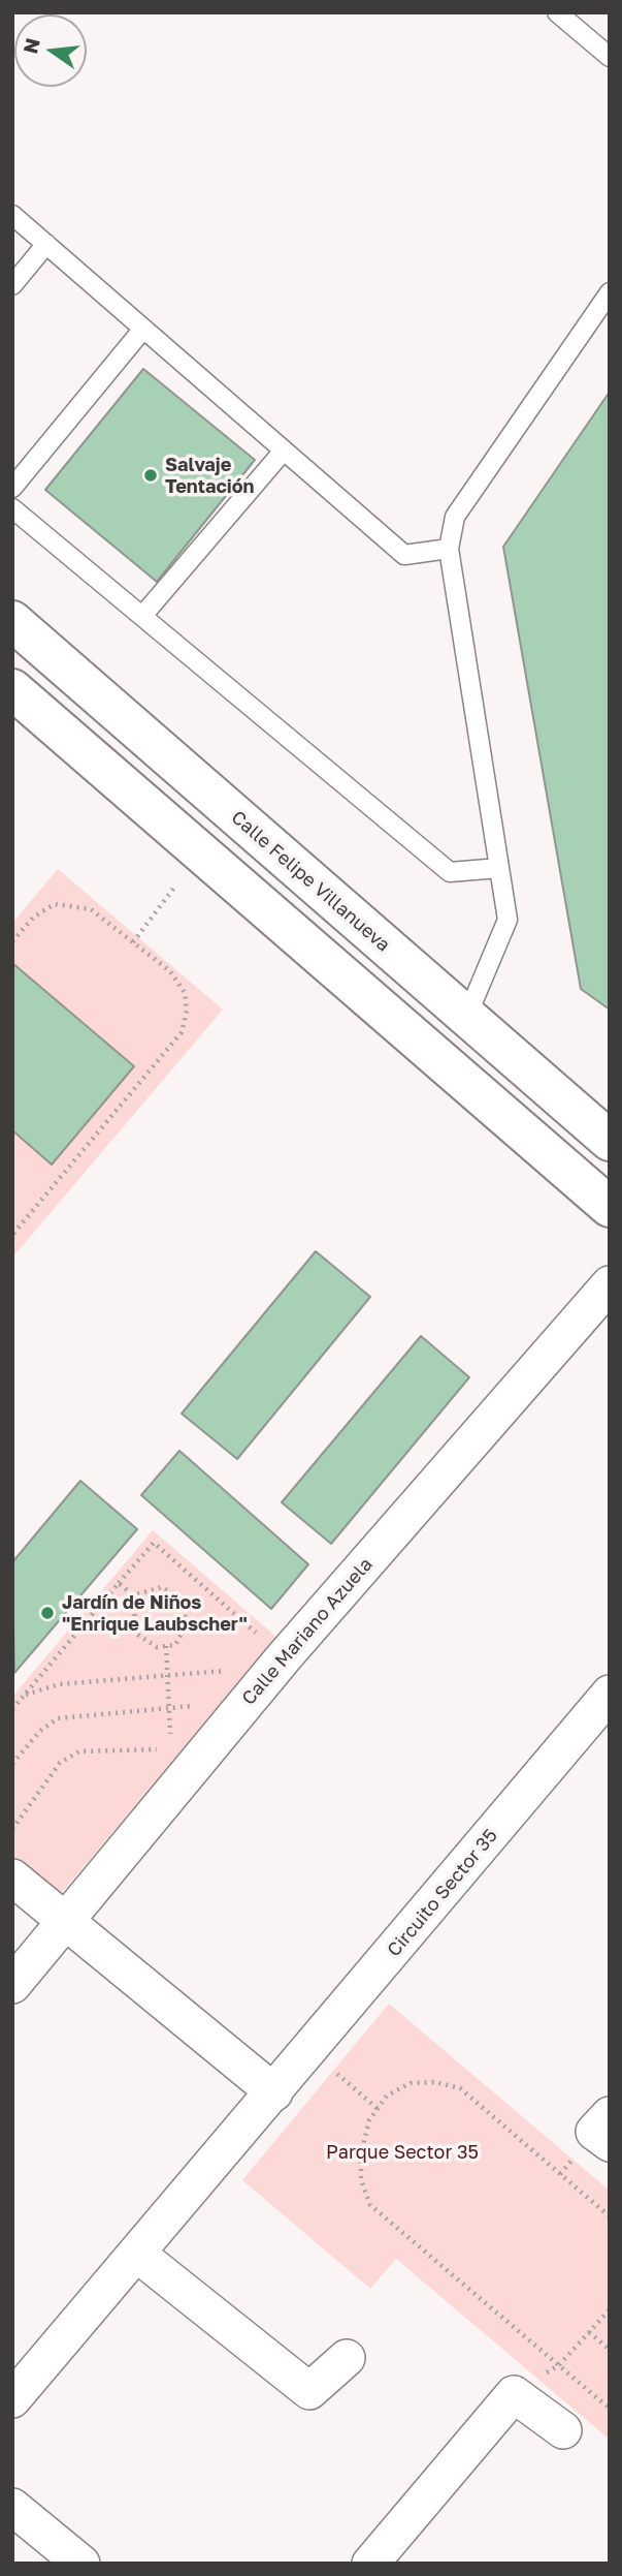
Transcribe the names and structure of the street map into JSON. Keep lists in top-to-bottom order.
{
  "streets": {
    "main road": ["Calle Felipe Villanueva"],
    "street": ["Calle Mariano Azuela", "Circuito Sector 35"]
  },
  "parks": ["Parque Sector 35"],
  "places": ["Salvaje Tentación", "Jardín de Niños \"Enrique Laubscher\""],
  "north": "left"
}
